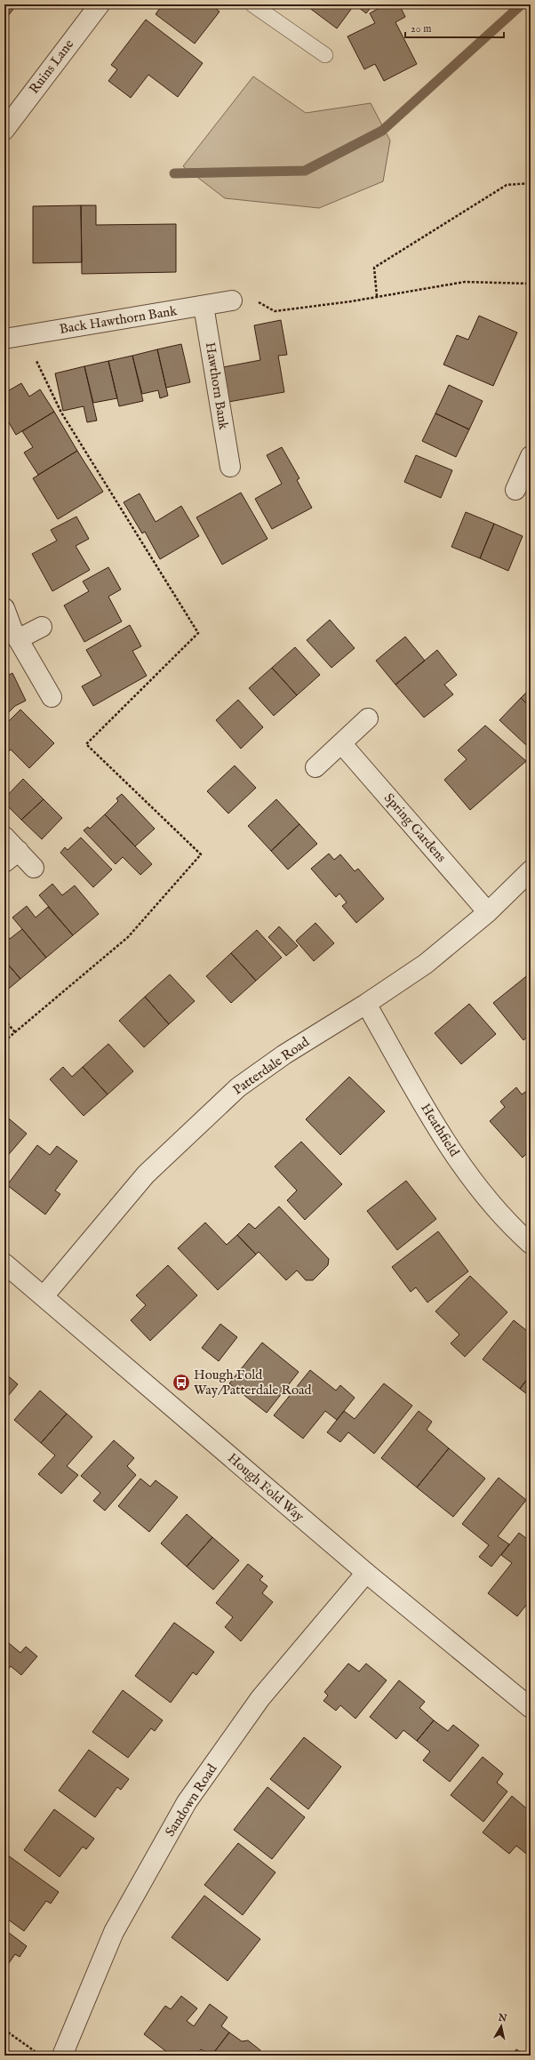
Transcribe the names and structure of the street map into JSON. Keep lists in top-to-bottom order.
{
  "streets": {
    "street": [
      "Ruins Lane",
      "Back Hawthorn Bank",
      "Hawthorn Bank",
      "Spring Gardens",
      "Patterdale Road",
      "Heathfield",
      "Hough Fold Way",
      "Sandown Road"
    ]
  },
  "crossings": [
    ["Back Hawthorn Bank", "Hawthorn Bank"],
    ["Spring Gardens", "Patterdale Road"],
    ["Patterdale Road", "Heathfield"],
    ["Patterdale Road", "Hough Fold Way"],
    ["Hough Fold Way", "Sandown Road"]
  ],
  "places": {
    "bus stop": ["Hough Fold Way/Patterdale Road"]
  },
  "scale_bar": "20 m",
  "north": "top"
}
